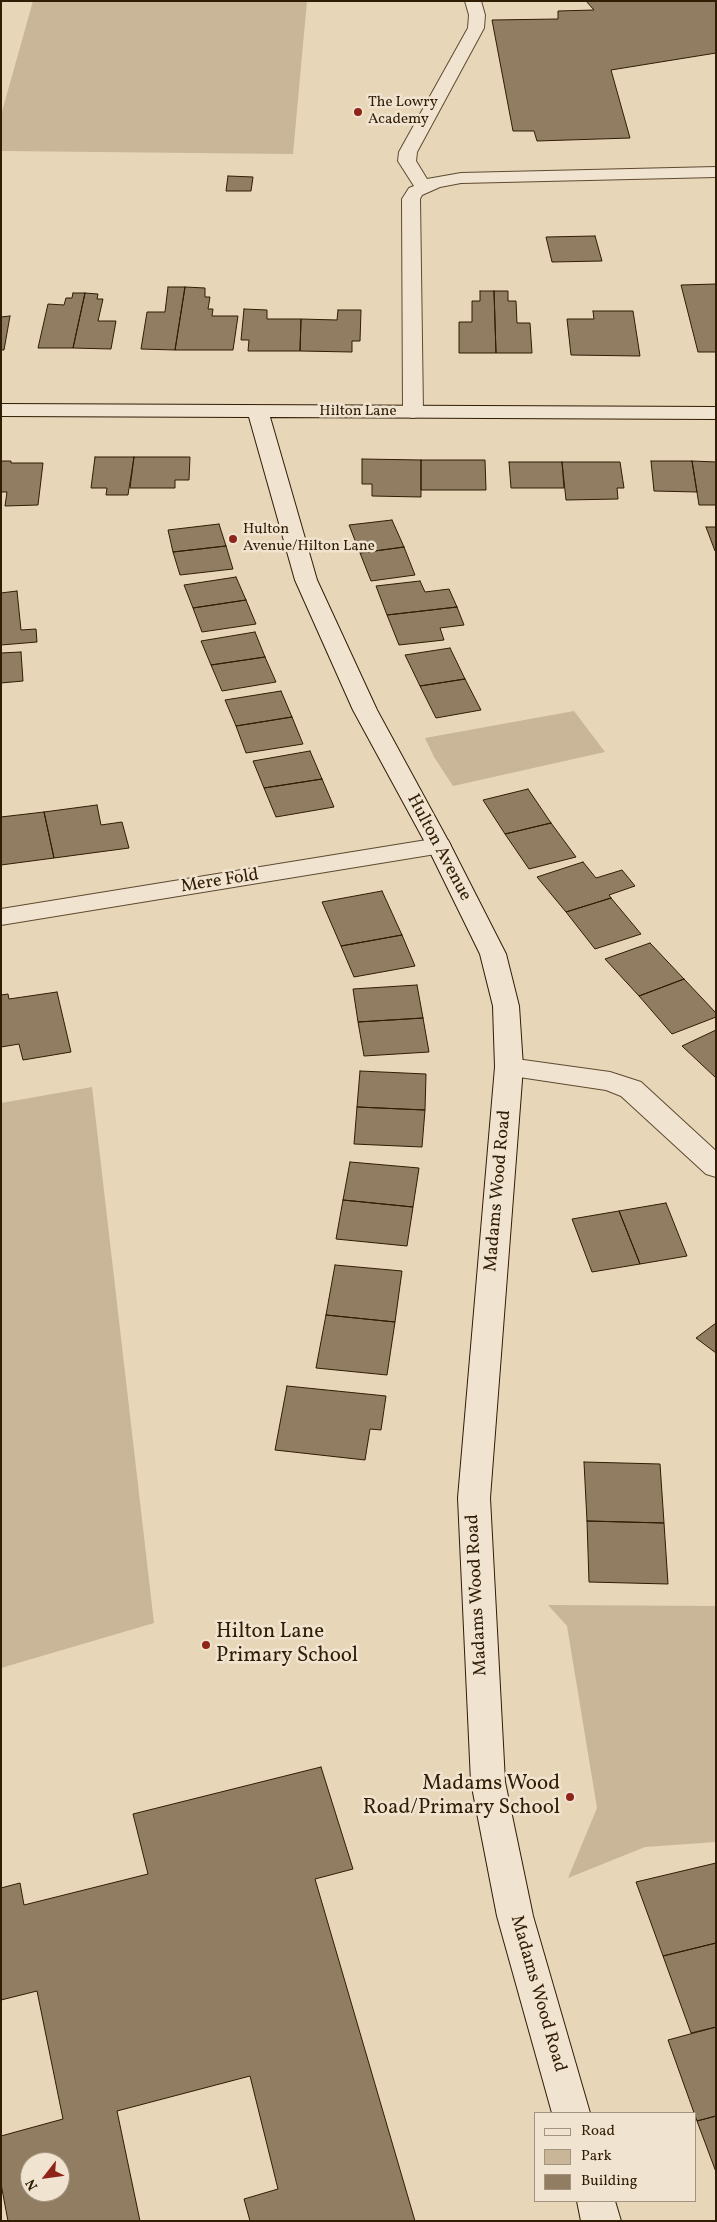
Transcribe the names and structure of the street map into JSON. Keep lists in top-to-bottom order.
{
  "streets": {
    "street": [
      "Hilton Lane",
      "Hulton Avenue",
      "Mere Fold",
      "Madams Wood Road"
    ]
  },
  "crossings": [
    ["Hilton Lane", "Hulton Avenue"],
    ["Hulton Avenue", "Mere Fold"],
    ["Hulton Avenue", "Madams Wood Road"]
  ],
  "places": [
    "The Lowry Academy",
    "Hulton Avenue/Hilton Lane",
    "Hilton Lane Primary School",
    "Madams Wood Road/Primary School"
  ],
  "legend": ["Road", "Park", "Building"],
  "north": "bottom left"
}
